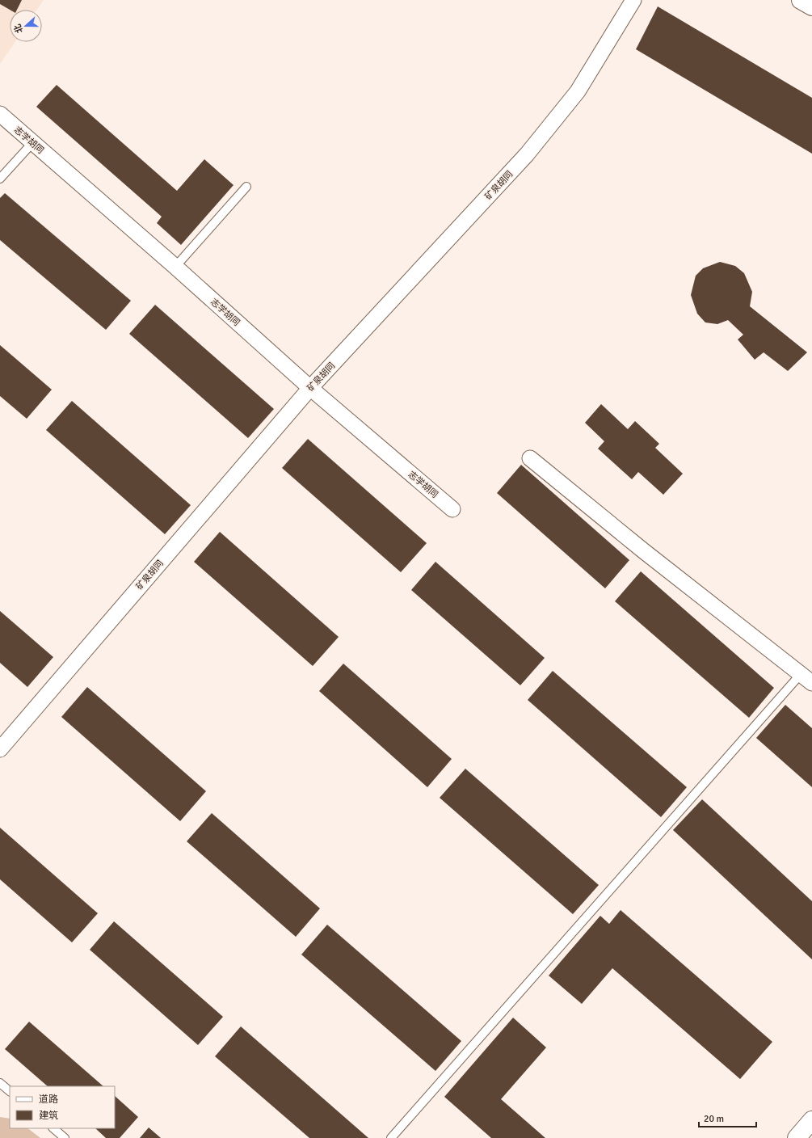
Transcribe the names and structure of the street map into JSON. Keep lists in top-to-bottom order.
{
  "streets": {
    "street": ["志学胡同", "矿泉胡同"]
  },
  "crossings": [
    ["志学胡同", "矿泉胡同"]
  ],
  "legend": ["道路", "建筑"],
  "scale_bar": "20 m",
  "north": "left"
}
